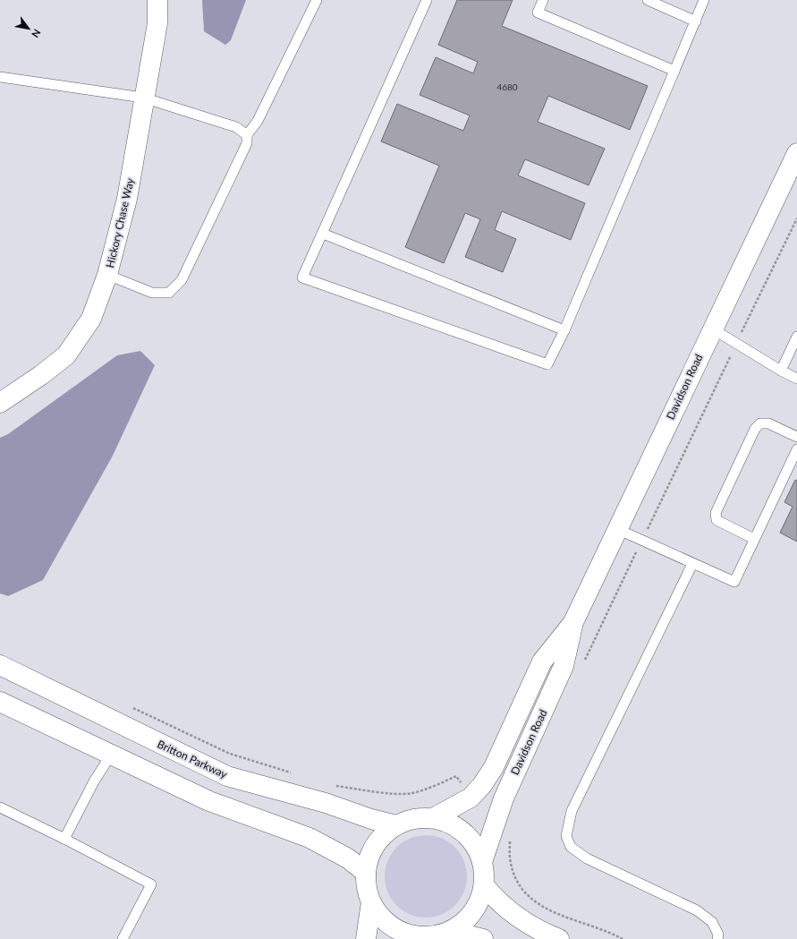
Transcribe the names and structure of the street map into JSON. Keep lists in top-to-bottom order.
{
  "streets": {
    "main road": ["Hickory Chase Way", "Davidson Road", "Britton Parkway"]
  },
  "crossings": [
    ["Davidson Road", "Britton Parkway"]
  ],
  "house_numbers": ["4680"],
  "north": "bottom right"
}
